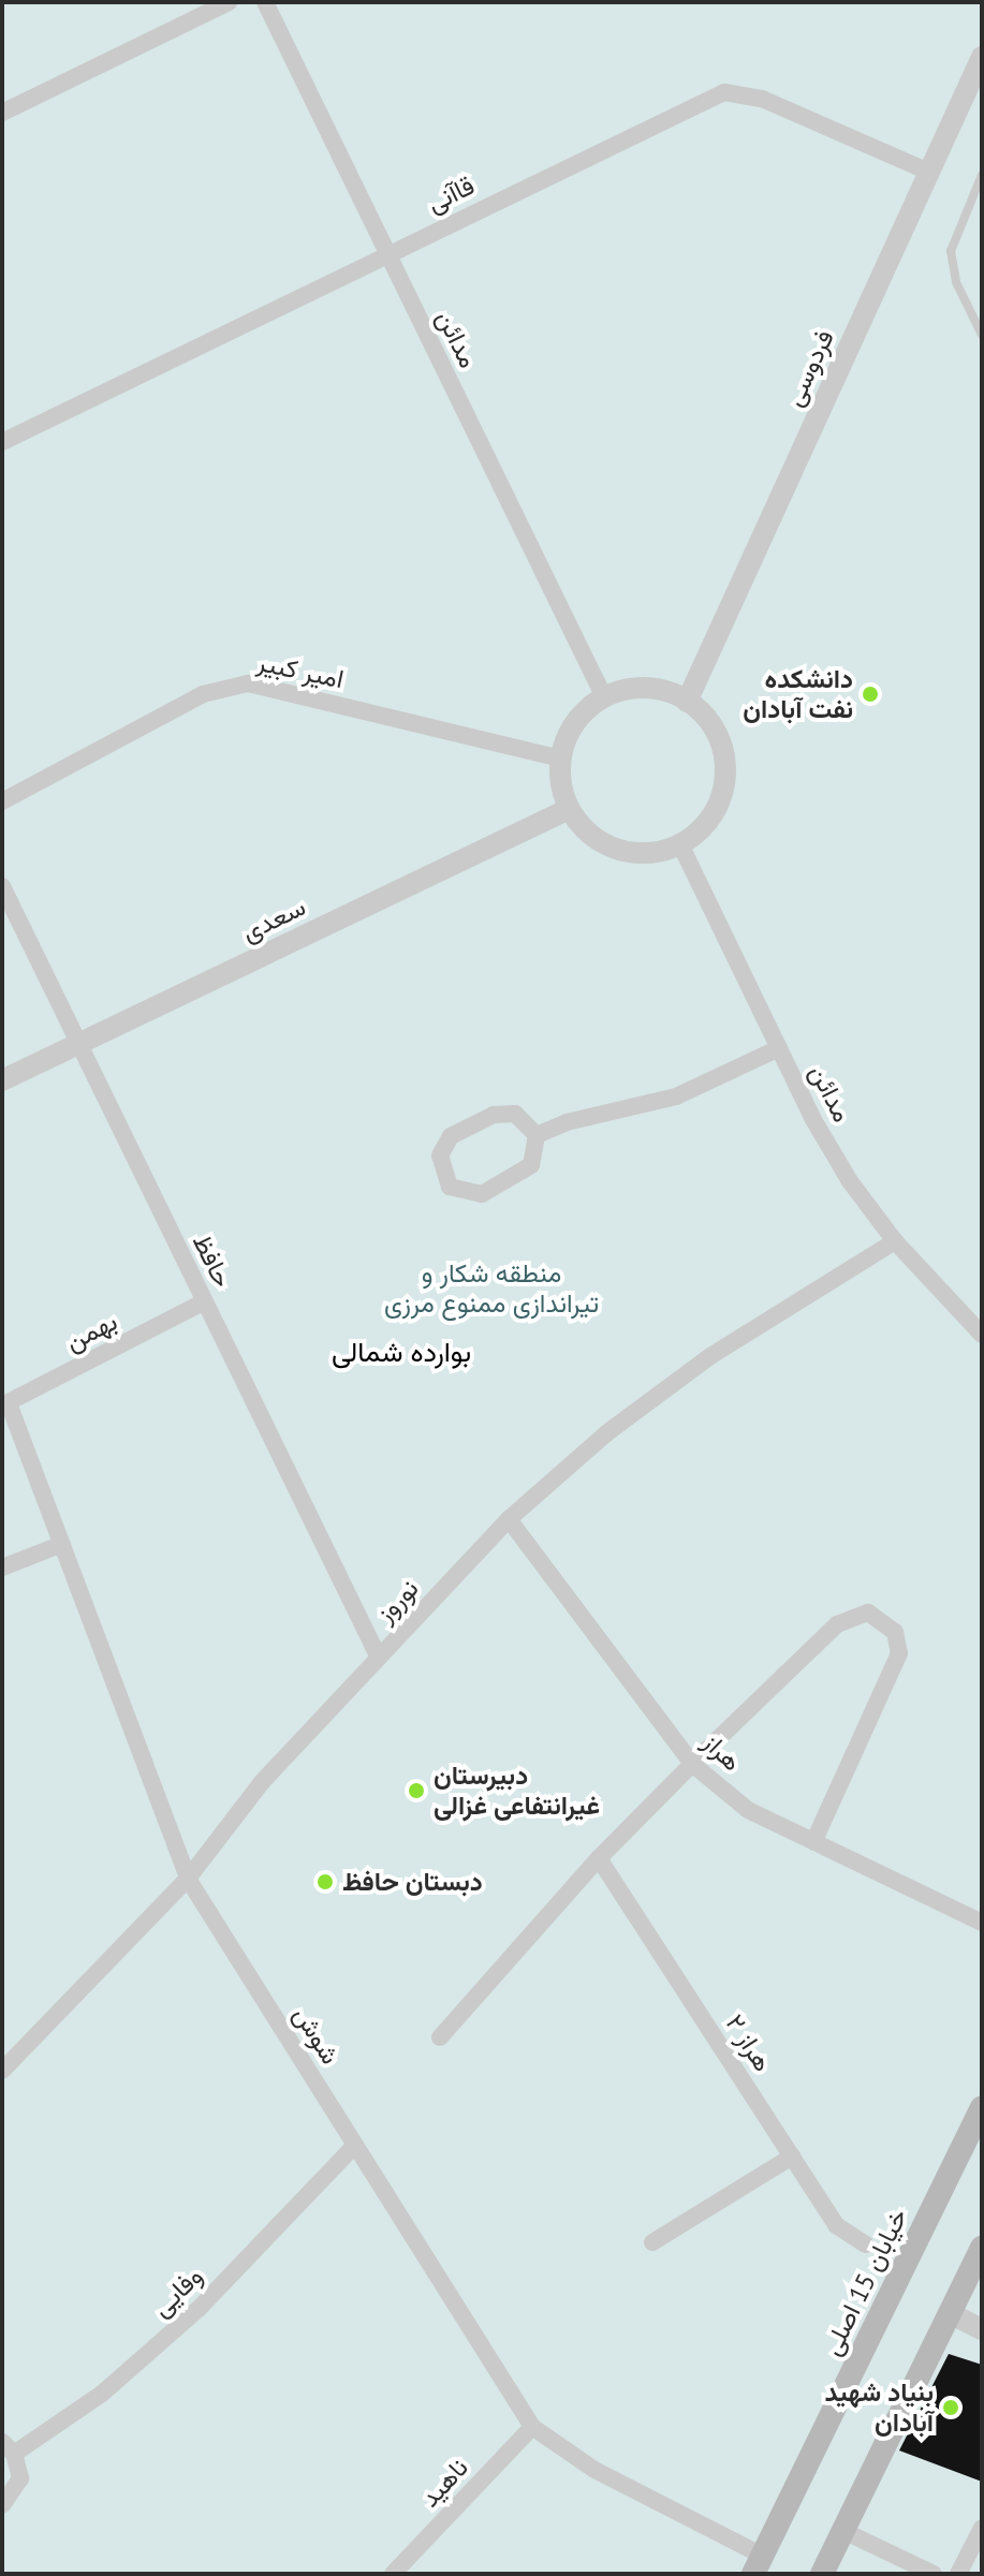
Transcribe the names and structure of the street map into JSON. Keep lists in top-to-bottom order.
{
  "streets": {
    "main road": ["خیابان 15 اصلی"],
    "street": [
      "قاآنی",
      "مدائن",
      "فردوسی",
      "امیر کبیر",
      "سعدی",
      "حافظ",
      "بهمن",
      "نوروز",
      "هراز",
      "شوش",
      "هراز ۲",
      "وفایی",
      "ناهید"
    ]
  },
  "crossings": [
    ["قاآنی", "مدائن"],
    ["قاآنی", "فردوسی"],
    ["مدائن", "فردوسی"],
    ["مدائن", "امیر کبیر"],
    ["مدائن", "سعدی"],
    ["مدائن", "نوروز"],
    ["فردوسی", "امیر کبیر"],
    ["فردوسی", "سعدی"],
    ["امیر کبیر", "سعدی"],
    ["سعدی", "حافظ"],
    ["حافظ", "بهمن"],
    ["حافظ", "نوروز"],
    ["بهمن", "شوش"],
    ["نوروز", "هراز"],
    ["نوروز", "شوش"],
    ["شوش", "خیابان 15 اصلی"],
    ["شوش", "وفایی"],
    ["شوش", "ناهید"]
  ],
  "districts": ["بوارده شمالی"],
  "parks": ["منطقه شکار و تیراندازی ممنوع مرزی"],
  "places": [
    "دانشکده نفت آبادان",
    "دبیرستان غیرانتفاعی غزالی",
    "دبستان حافظ",
    "بنیاد شهید آبادان"
  ]
}
